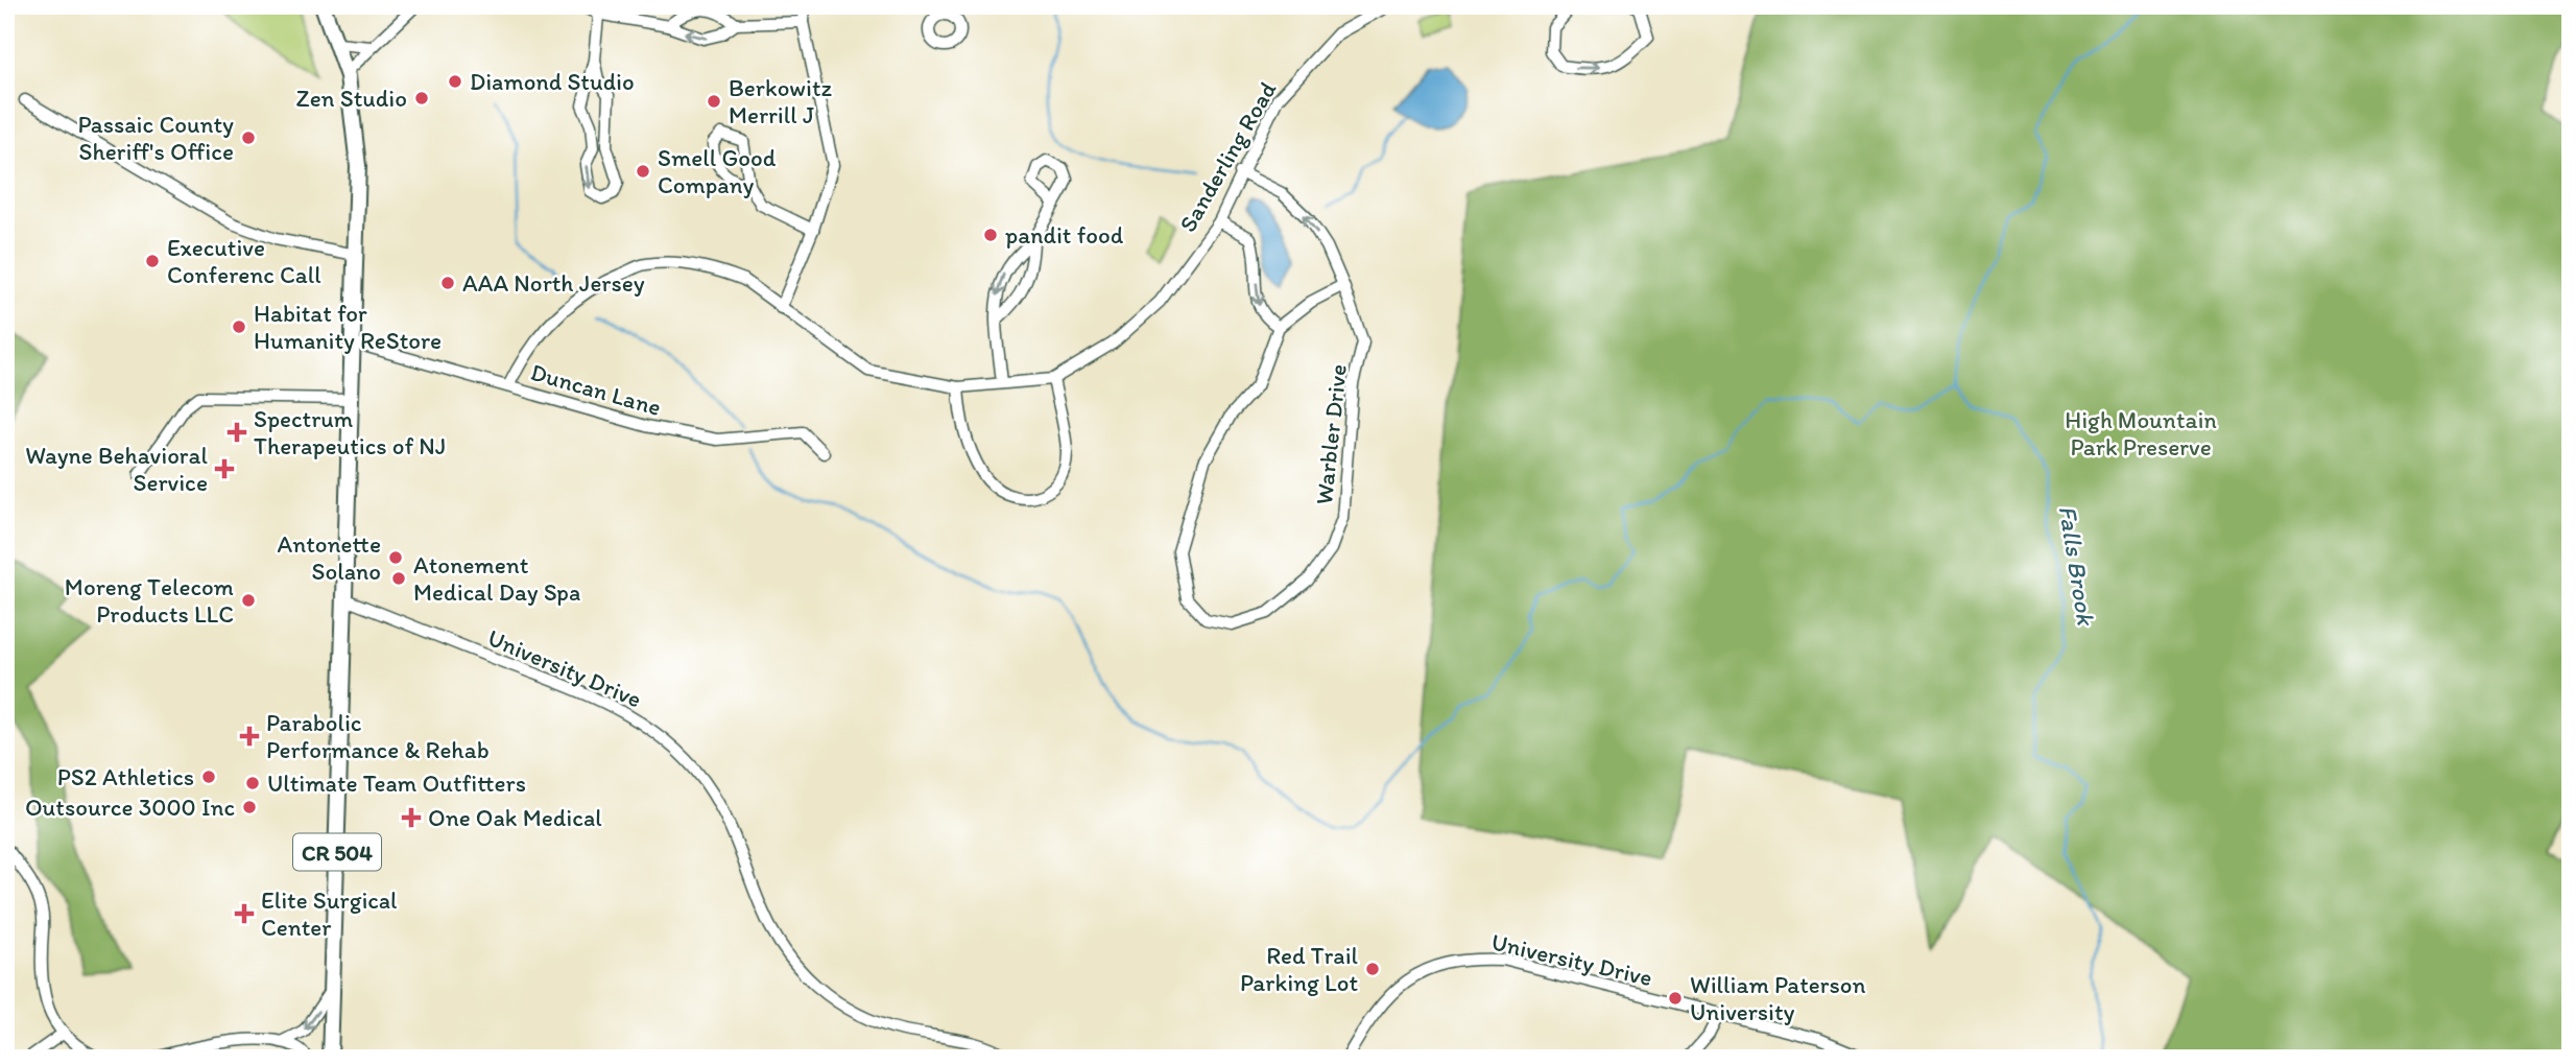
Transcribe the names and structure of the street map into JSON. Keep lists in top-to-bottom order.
{
  "streets": {
    "main road": ["CR 504"],
    "street": [
      "Sanderling Road",
      "Duncan Lane",
      "Warbler Drive",
      "University Drive"
    ]
  },
  "crossings": [
    ["Sanderling Road", "Duncan Lane"],
    ["Sanderling Road", "Warbler Drive"],
    ["Duncan Lane", "CR 504"],
    ["University Drive", "CR 504"]
  ],
  "water": ["Falls Brook"],
  "parks": ["High Mountain Park Preserve"],
  "places": {
    "other": [
      "Diamond Studio",
      "Zen Studio",
      "Berkowitz Merrill J",
      "Passaic County Sheriff's Office",
      "Smell Good Company",
      "pandit food",
      "Executive Conferenc Call",
      "AAA North Jersey",
      "Habitat for Humanity ReStore",
      "Antonette Solano",
      "Atonement Medical Day Spa",
      "Moreng Telecom Products LLC",
      "PS2 Athletics",
      "Ultimate Team Outfitters",
      "Outsource 3000 Inc",
      "Red Trail Parking Lot",
      "William Paterson University"
    ],
    "health": [
      "Spectrum Therapeutics of NJ",
      "Wayne Behavioral Service",
      "Parabolic Performance & Rehab",
      "One Oak Medical",
      "Elite Surgical Center"
    ]
  }
}
